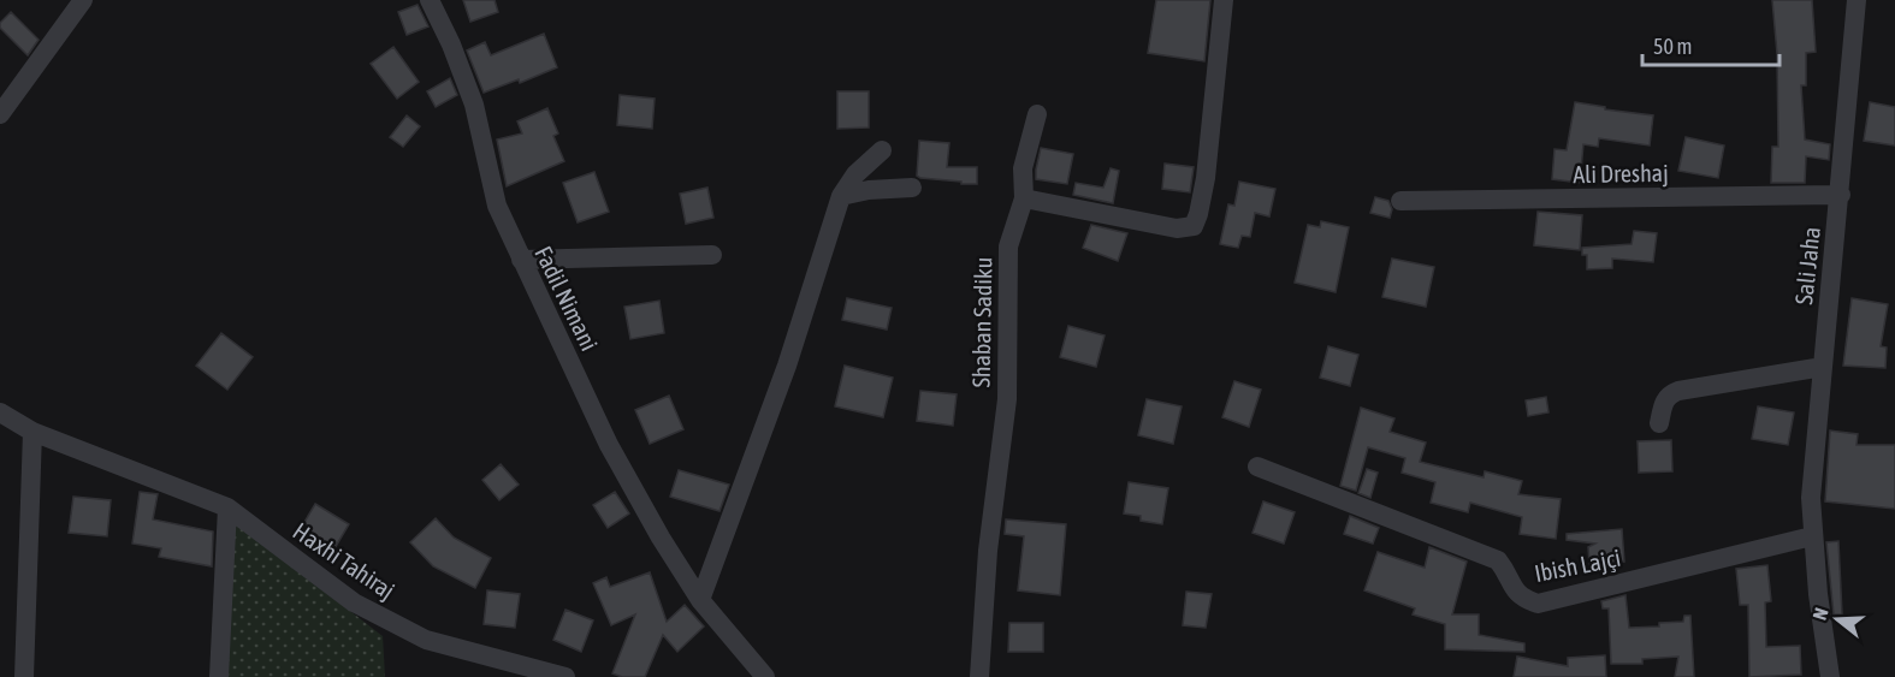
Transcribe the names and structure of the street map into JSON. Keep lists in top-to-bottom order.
{
  "streets": {
    "street": [
      "Ali Dreshaj",
      "Sali Jaha",
      "Fadil Nimani",
      "Shaban Sadiku",
      "Haxhi Tahiraj",
      "Ibish Lajçi"
    ]
  },
  "crossings": [
    ["Ali Dreshaj", "Sali Jaha"],
    ["Sali Jaha", "Ibish Lajçi"]
  ],
  "scale_bar": "50 m",
  "north": "left"
}
